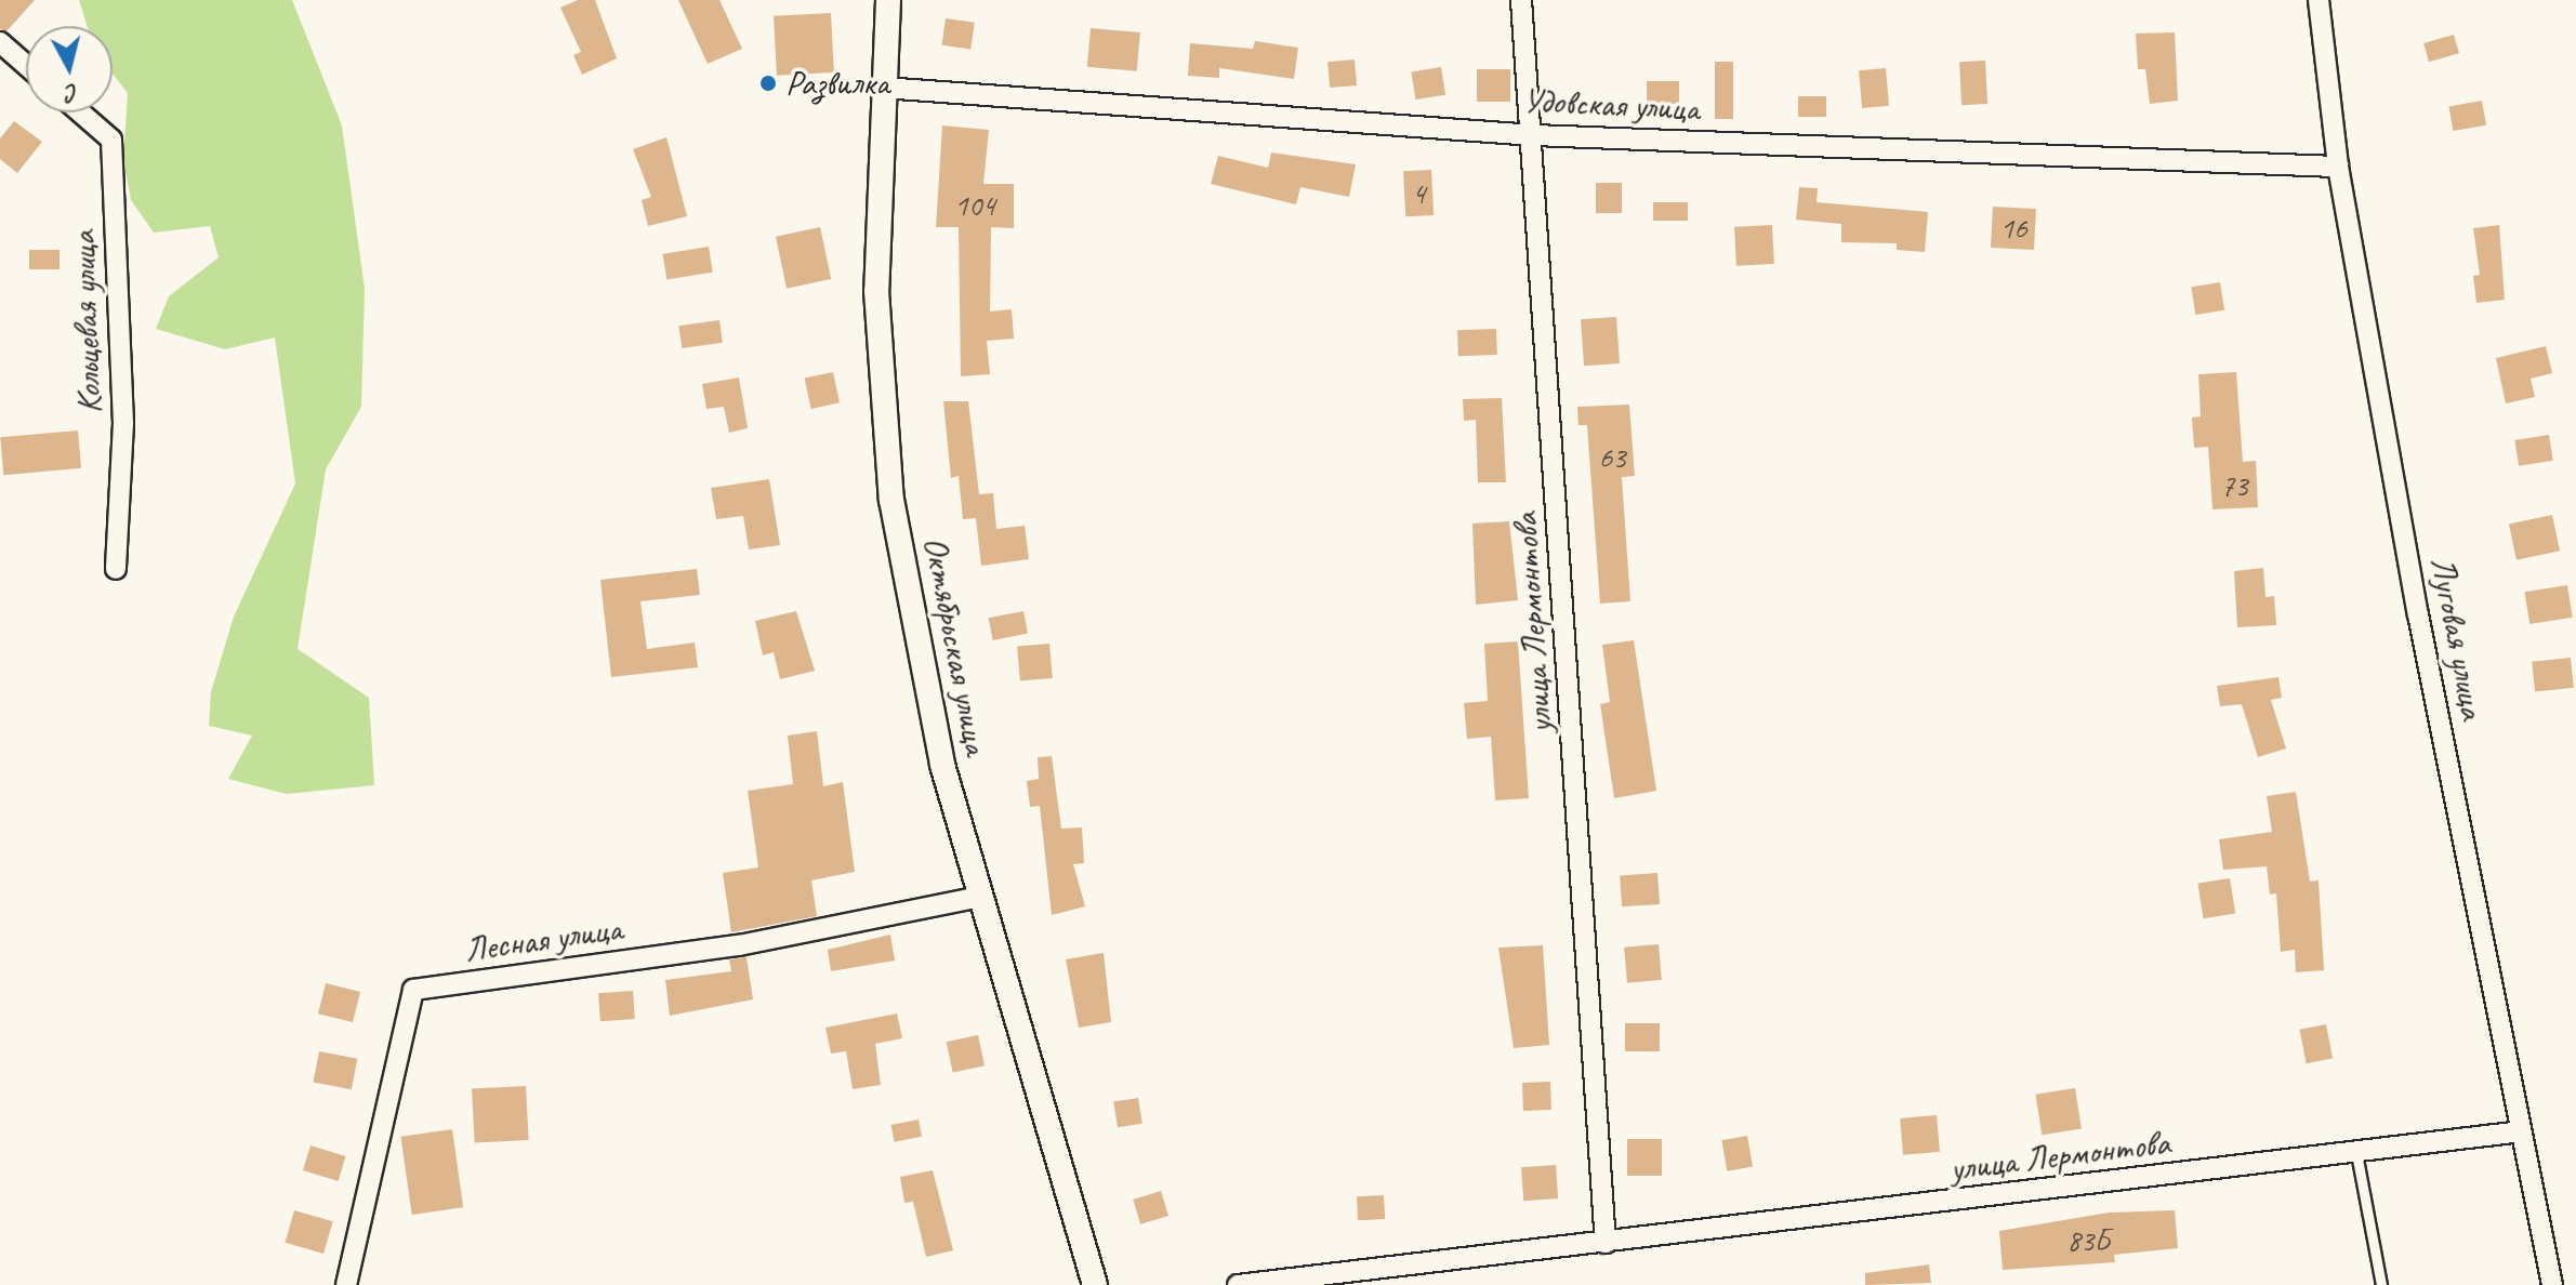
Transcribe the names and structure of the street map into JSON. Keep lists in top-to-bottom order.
{
  "streets": {
    "street": [
      "Удовская улица",
      "Кольцевая улица",
      "улица Лермонтова",
      "Луговая улица",
      "Октябрьская улица",
      "Лесная улица"
    ]
  },
  "crossings": [
    ["Удовская улица", "улица Лермонтова"],
    ["Удовская улица", "Луговая улица"],
    ["Удовская улица", "Октябрьская улица"],
    ["улица Лермонтова", "Луговая улица"],
    ["Октябрьская улица", "Лесная улица"]
  ],
  "places": ["Развилка"],
  "house_numbers": [
    "4",
    "104",
    "16",
    "63",
    "73",
    "83Б"
  ],
  "north": "bottom"
}
